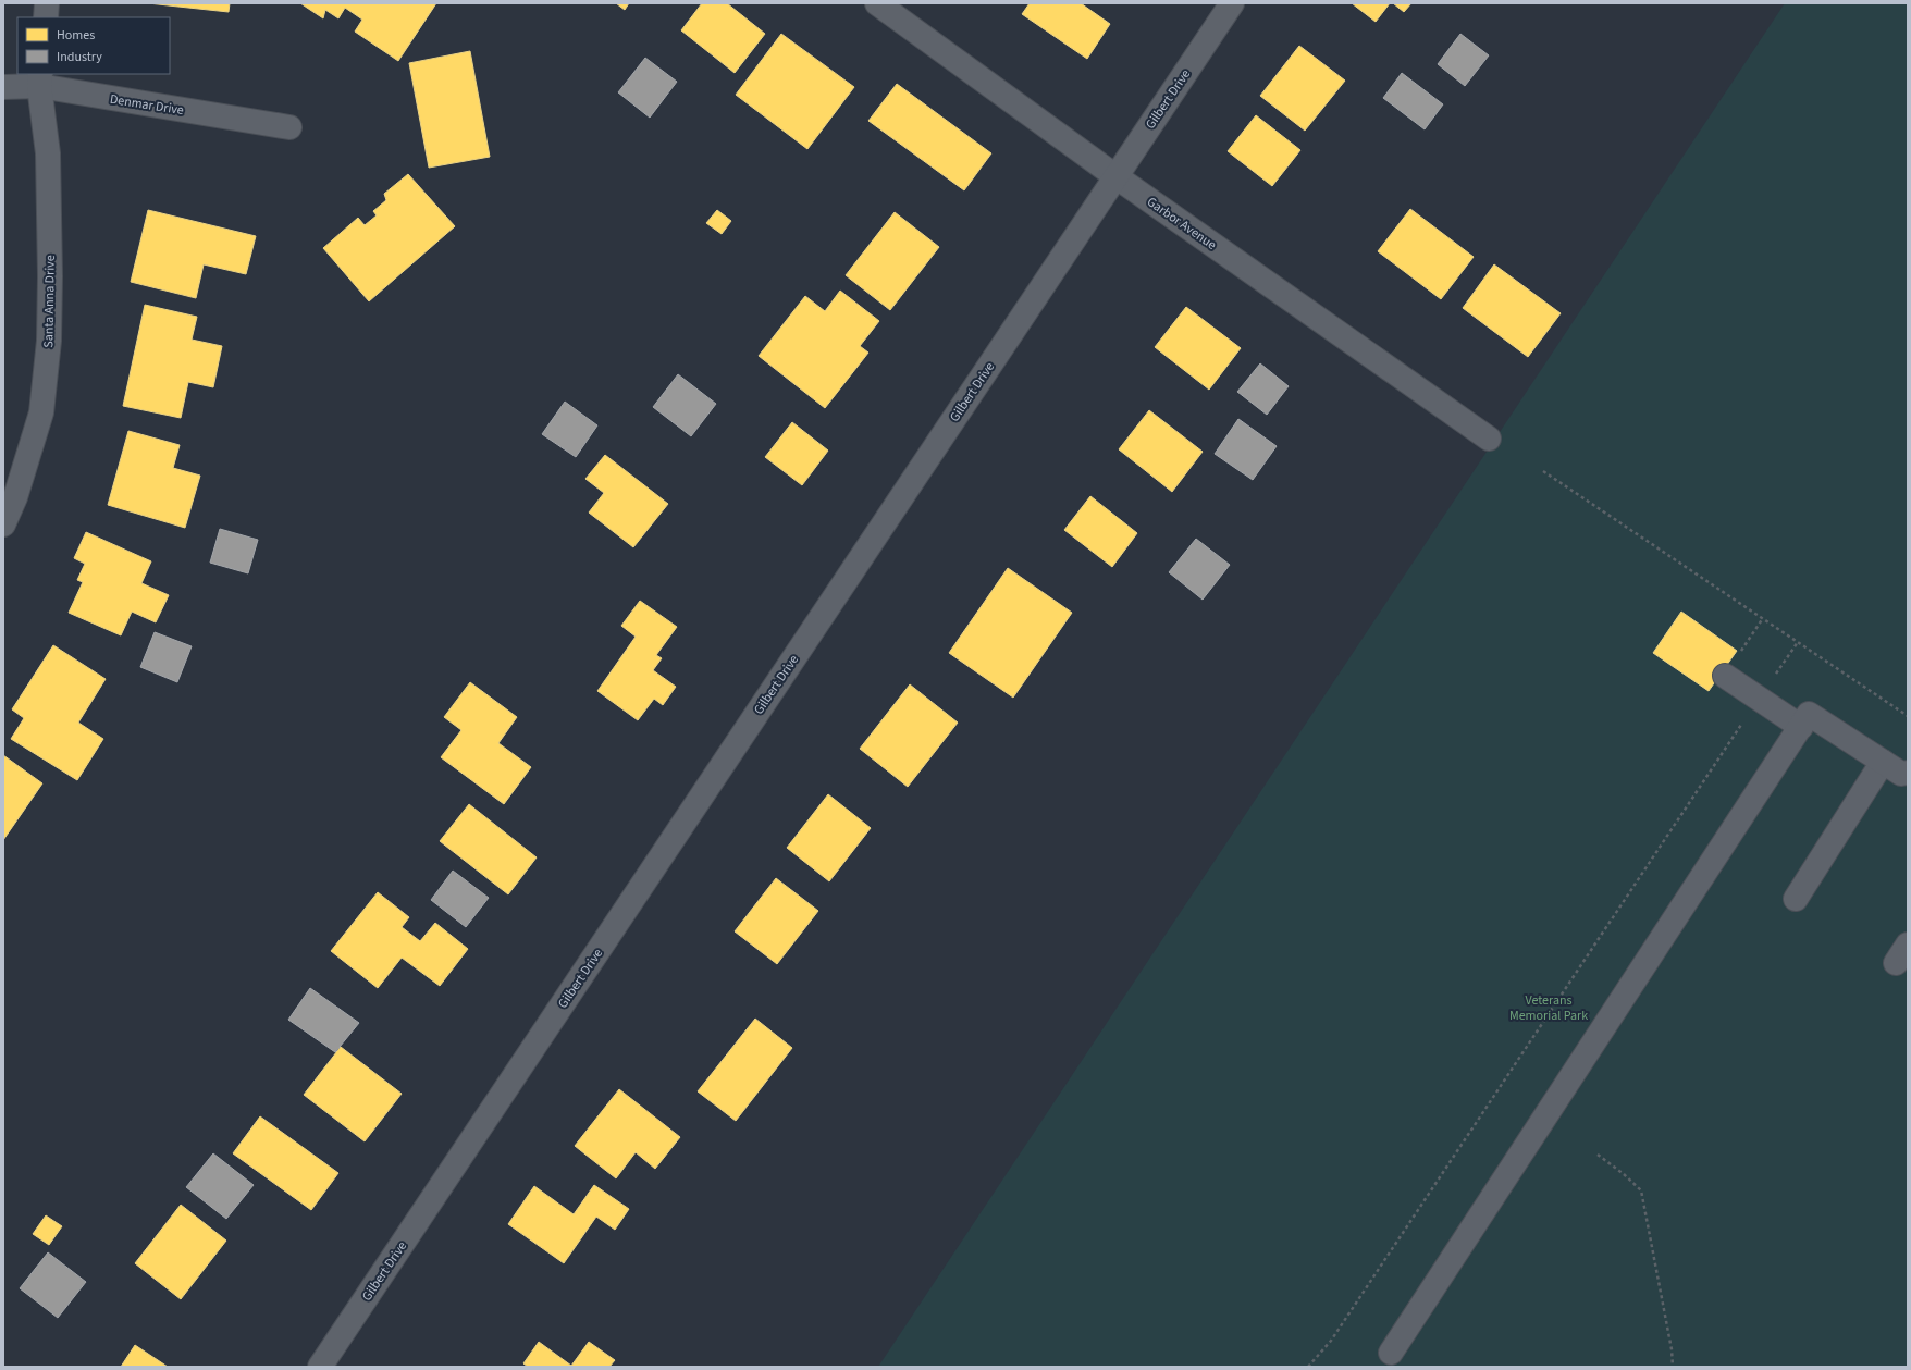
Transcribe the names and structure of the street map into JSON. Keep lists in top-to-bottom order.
{
  "streets": {
    "street": [
      "Gilbert Drive",
      "Denmar Drive",
      "Garbor Avenue",
      "Santa Anna Drive"
    ]
  },
  "crossings": [
    ["Gilbert Drive", "Garbor Avenue"],
    ["Denmar Drive", "Santa Anna Drive"]
  ],
  "parks": ["Veterans Memorial Park"],
  "legend": ["Homes", "Industry"]
}
